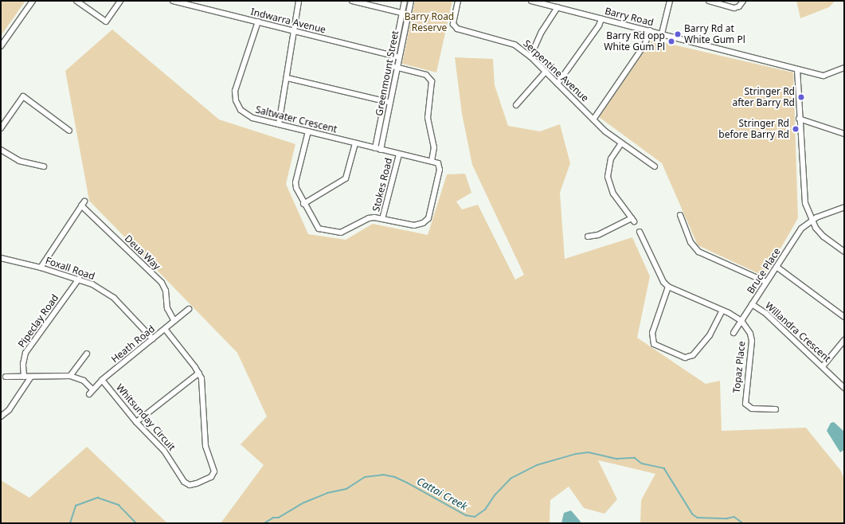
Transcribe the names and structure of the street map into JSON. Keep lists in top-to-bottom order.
{
  "streets": {
    "street": [
      "Barry Road",
      "Indwarra Avenue",
      "Serpentine Avenue",
      "Greenmount Street",
      "Saltwater Crescent",
      "Stokes Road",
      "Deua Way",
      "Foxall Road",
      "Bruce Place",
      "Pipeclay Road",
      "Willandra Crescent",
      "Heath Road",
      "Topaz Place",
      "Whitsunday Circuit"
    ]
  },
  "crossings": [
    ["Indwarra Avenue", "Greenmount Street"],
    ["Indwarra Avenue", "Saltwater Crescent"],
    ["Greenmount Street", "Saltwater Crescent"],
    ["Saltwater Crescent", "Stokes Road"],
    ["Deua Way", "Foxall Road"],
    ["Deua Way", "Heath Road"],
    ["Foxall Road", "Pipeclay Road"],
    ["Foxall Road", "Heath Road"],
    ["Bruce Place", "Willandra Crescent"],
    ["Bruce Place", "Topaz Place"],
    ["Heath Road", "Whitsunday Circuit"]
  ],
  "water": ["Cattai Creek"],
  "parks": ["Barry Road Reserve"],
  "places": [
    "Barry Rd at White Gum Pl",
    "Barry Rd opp White Gum Pl",
    "Stringer Rd after Barry Rd",
    "Stringer Rd before Barry Rd"
  ]
}
